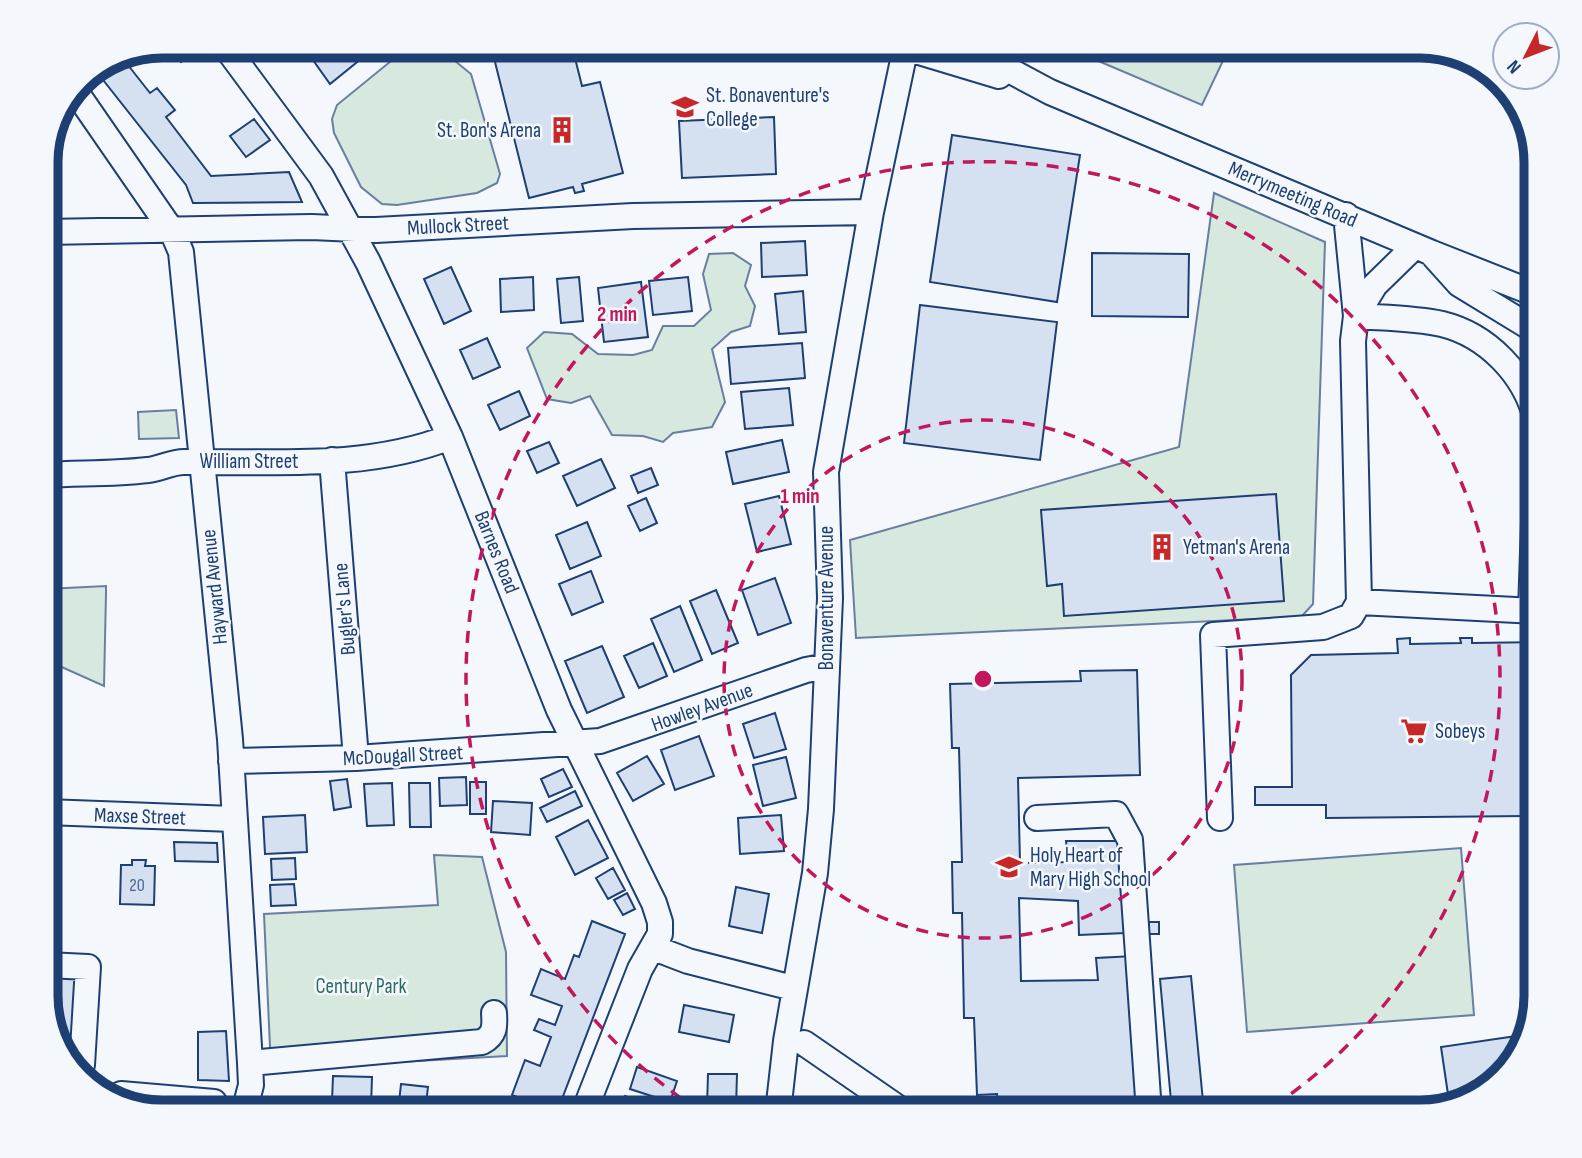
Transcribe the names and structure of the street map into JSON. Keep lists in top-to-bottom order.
{
  "streets": {
    "street": [
      "Merrymeeting Road",
      "Mullock Street",
      "William Street",
      "Barnes Road",
      "Hayward Avenue",
      "Bonaventure Avenue",
      "Bugler's Lane",
      "Howley Avenue",
      "McDougall Street",
      "Maxse Street"
    ]
  },
  "crossings": [
    ["Mullock Street", "Barnes Road"],
    ["Mullock Street", "Hayward Avenue"],
    ["Mullock Street", "Bonaventure Avenue"],
    ["William Street", "Barnes Road"],
    ["William Street", "Hayward Avenue"],
    ["William Street", "Bugler's Lane"],
    ["Barnes Road", "Howley Avenue"],
    ["Barnes Road", "McDougall Street"],
    ["Hayward Avenue", "McDougall Street"],
    ["Hayward Avenue", "Maxse Street"],
    ["Bonaventure Avenue", "Howley Avenue"],
    ["Bugler's Lane", "McDougall Street"],
    ["Howley Avenue", "McDougall Street"]
  ],
  "parks": ["Century Park"],
  "places": {
    "school or university": ["St. Bonaventure's College", "Holy Heart of Mary High School"],
    "building": ["St. Bon's Arena", "Yetman's Arena"],
    "supermarket": ["Sobeys"]
  },
  "house_numbers": ["20"],
  "north": "bottom left",
  "rings": ["2 min", "1 min"]
}
